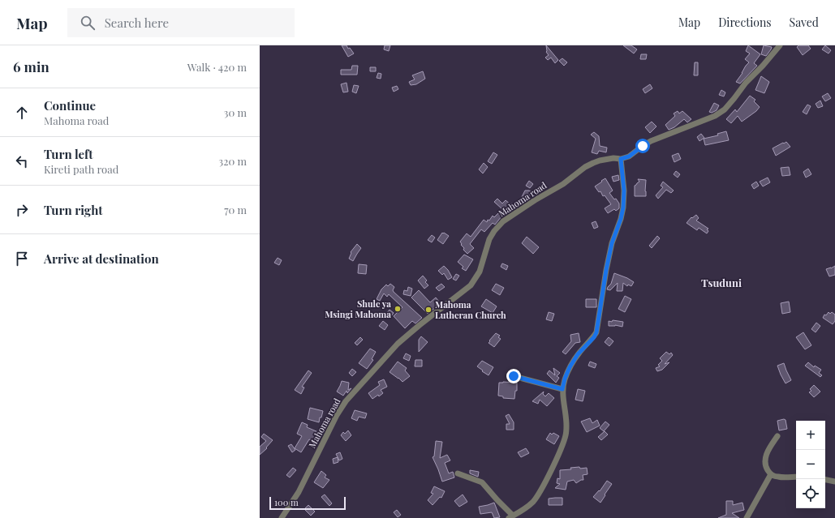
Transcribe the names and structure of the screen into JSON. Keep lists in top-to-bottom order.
{
  "streets": {
    "street": ["Mahoma road"]
  },
  "districts": ["Tsuduni"],
  "places": ["Shule ya Msingi Mahoma", "Mahoma Lutheran Church"],
  "scale_bar": "100 m",
  "page": {
    "header": "Map",
    "search": "Search here",
    "nav": ["Map", "Directions", "Saved"],
    "heading": ["6 min", "Walk · 420 m"],
    "list": [
      ["Continue", "Mahoma road", "30 m"],
      ["Turn left", "Kireti path road", "320 m"],
      ["Turn right", "70 m"],
      "Arrive at destination"
    ],
    "map_buttons": ["+", "−"],
    "scale": "100 m"
  }
}
